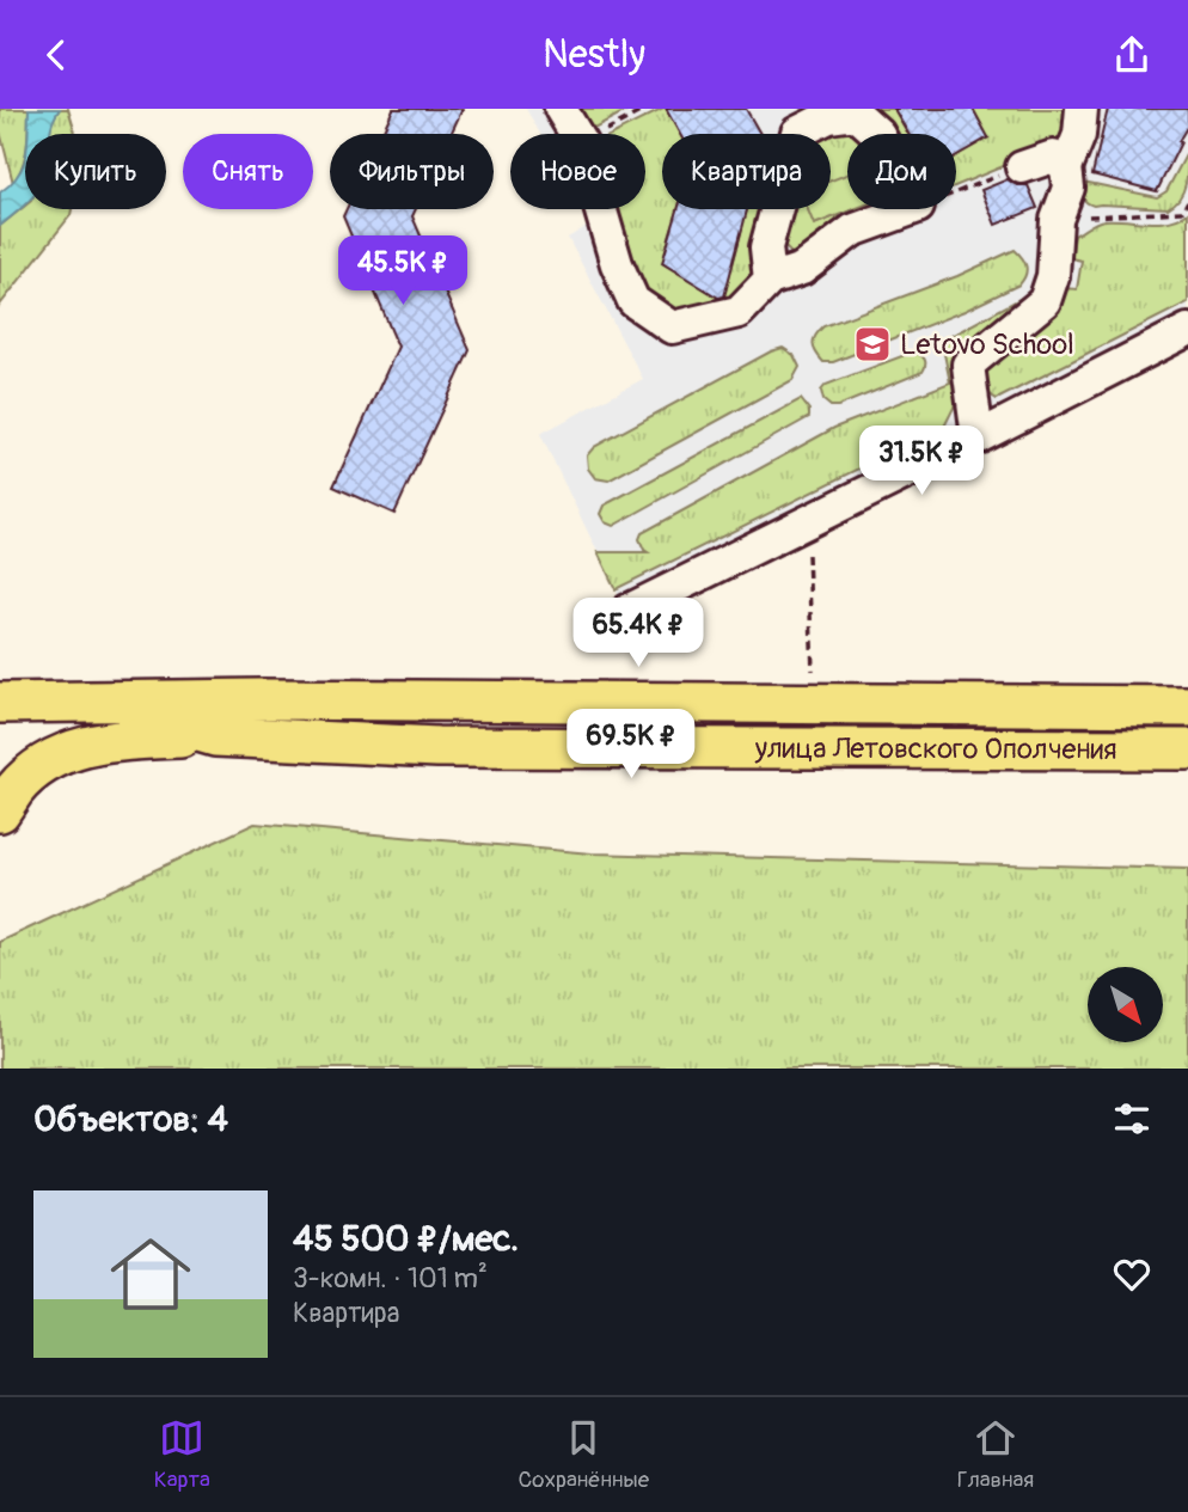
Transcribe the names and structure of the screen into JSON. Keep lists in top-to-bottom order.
{
  "streets": {
    "main road": ["улица Летовского Ополчения"]
  },
  "places": {
    "school or university": ["Letovo School"]
  },
  "north": "bottom right",
  "page": {
    "header": "Nestly",
    "chip": [
      "Купить",
      "Снять",
      "Фильтры",
      "Новое",
      "Квартира",
      "Дом"
    ],
    "price": [
      "45.5K ₽",
      "31.5K ₽",
      "65.4K ₽",
      "69.5K ₽"
    ],
    "heading": "Объектов: 4",
    "list": [
      {
        "name": "45 500 ₽/мес.",
        "note": "3-комн. · 101 m² · Квартира"
      }
    ],
    "tabs": ["Карта", "Сохранённые", "Главная"]
  }
}
